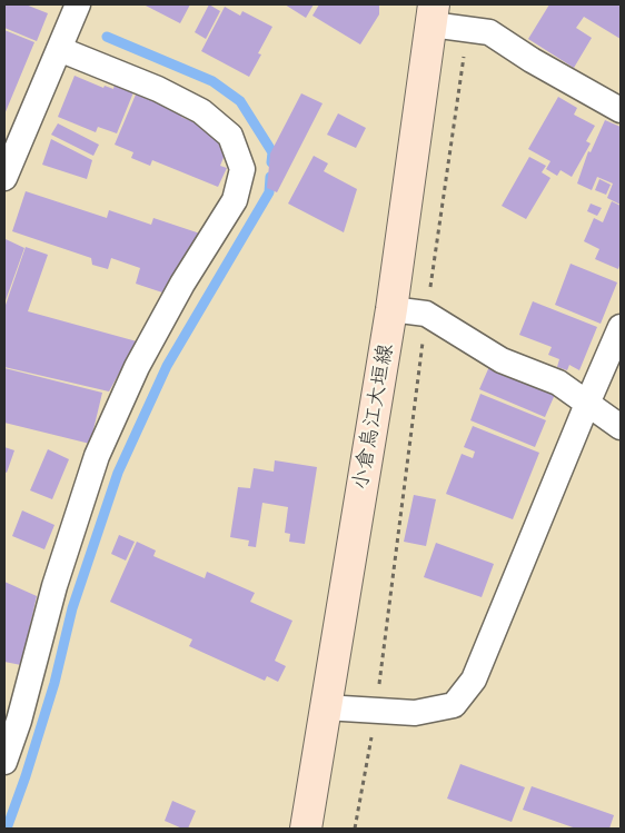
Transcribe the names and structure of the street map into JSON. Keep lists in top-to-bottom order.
{
  "streets": {
    "main road": ["小倉烏江大垣線"]
  }
}
